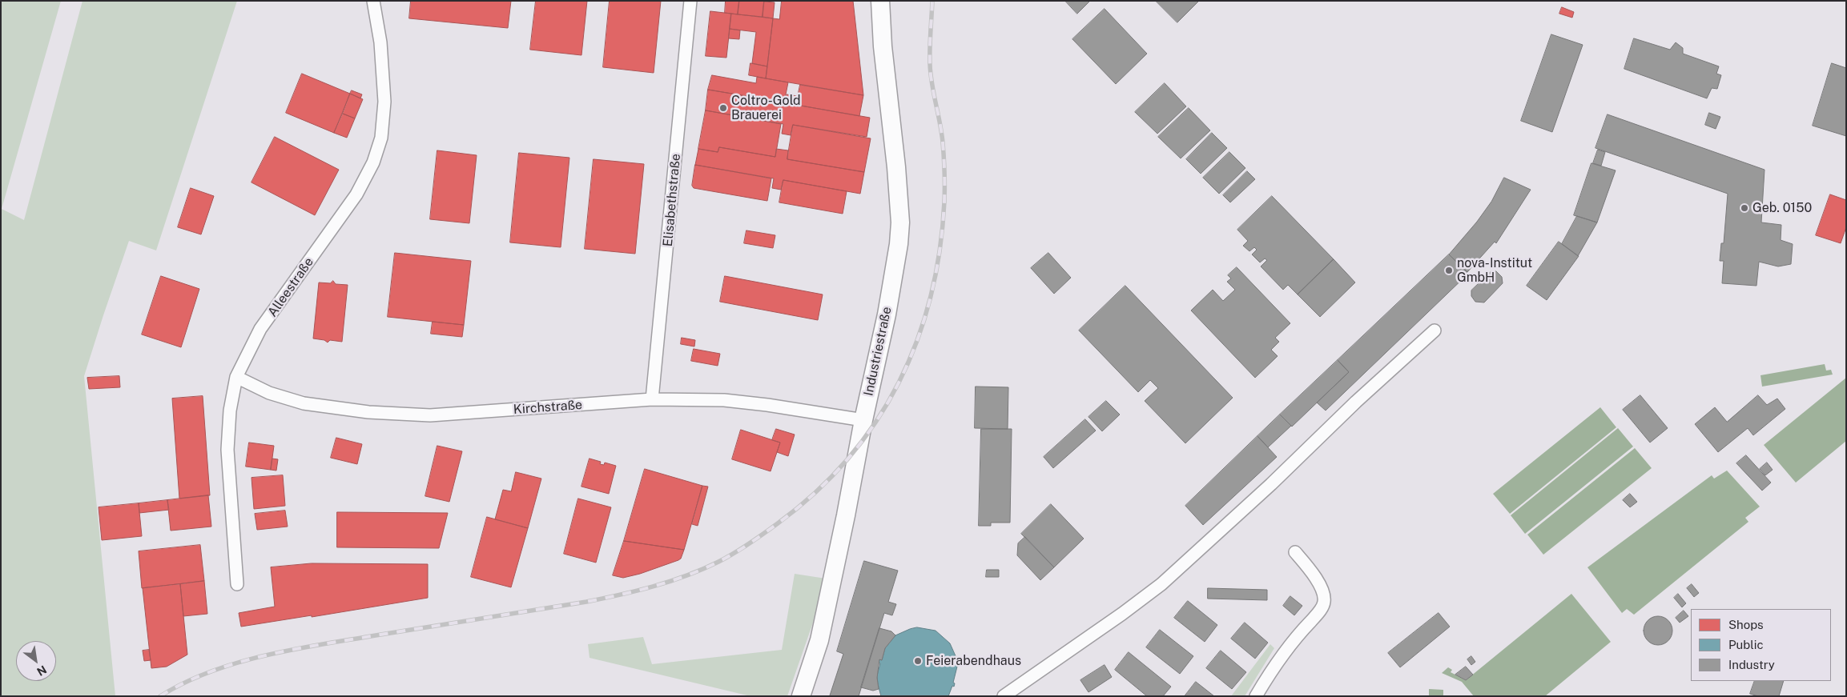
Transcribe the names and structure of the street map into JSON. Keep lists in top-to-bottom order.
{
  "streets": {
    "main road": ["Industriestraße"],
    "street": ["Elisabethstraße", "Alleestraße", "Kirchstraße"]
  },
  "crossings": [
    ["Elisabethstraße", "Kirchstraße"],
    ["Alleestraße", "Kirchstraße"],
    ["Industriestraße", "Kirchstraße"]
  ],
  "places": [
    "Coltro-Gold Brauerei",
    "Geb. 0150",
    "nova-Institut GmbH",
    "Feierabendhaus"
  ],
  "legend": ["Shops", "Public", "Industry"],
  "north": "bottom right"
}
